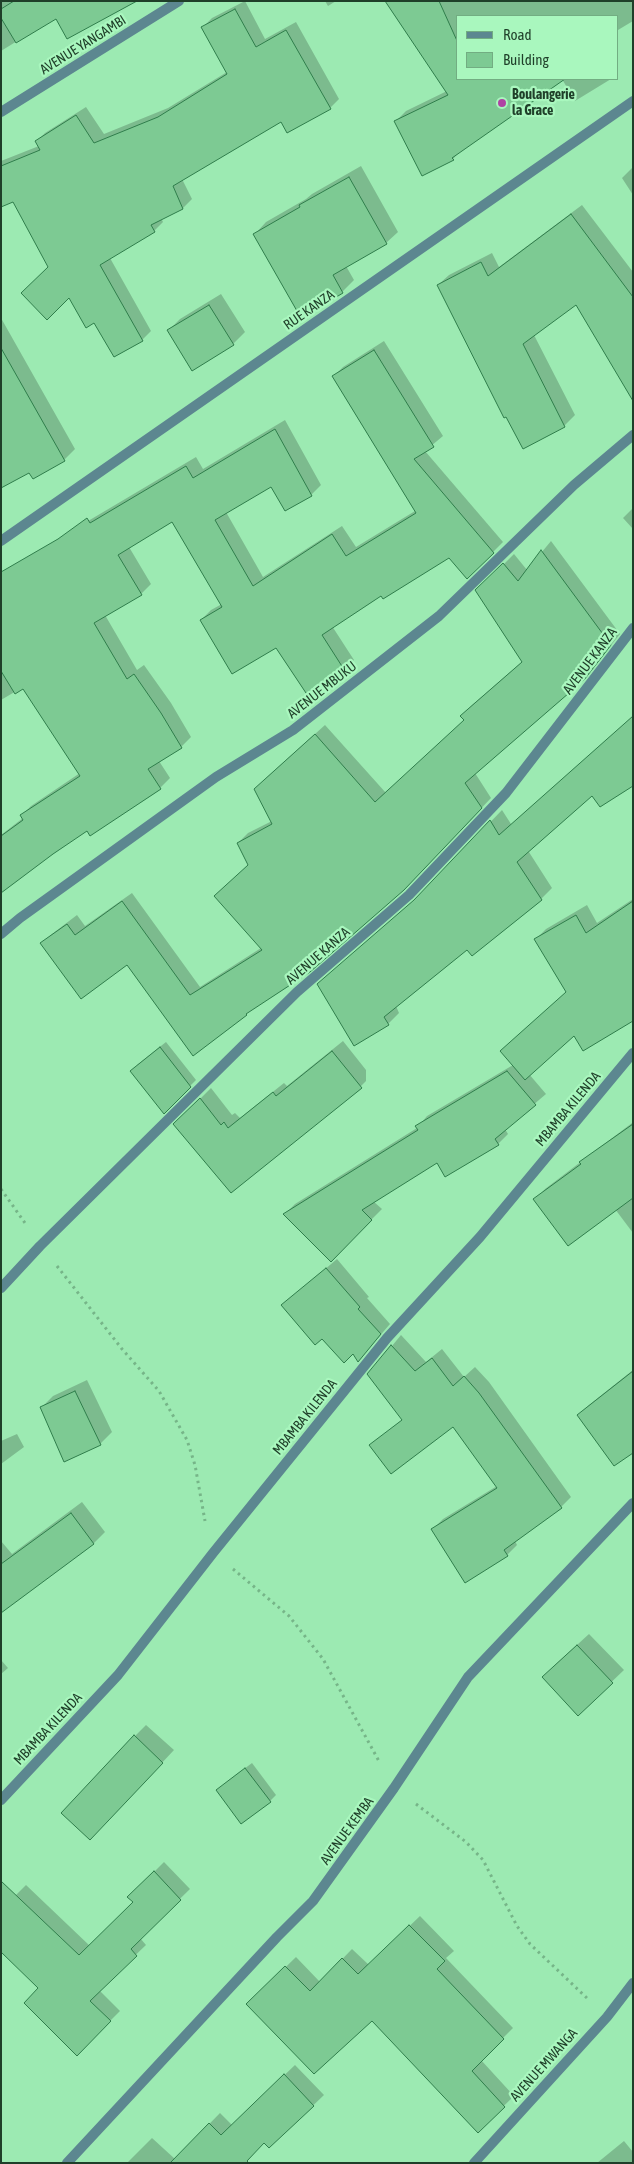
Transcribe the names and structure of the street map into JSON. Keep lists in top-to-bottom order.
{
  "streets": {
    "street": [
      "AVENUE YANGAMBI",
      "RUE KANZA",
      "AVENUE KANZA",
      "AVENUE MBUKU",
      "MBAMBA KILENDA",
      "AVENUE KEMBA",
      "AVENUE MWANGA"
    ]
  },
  "places": ["Boulangerie la Grace"],
  "legend": ["Road", "Building"]
}
